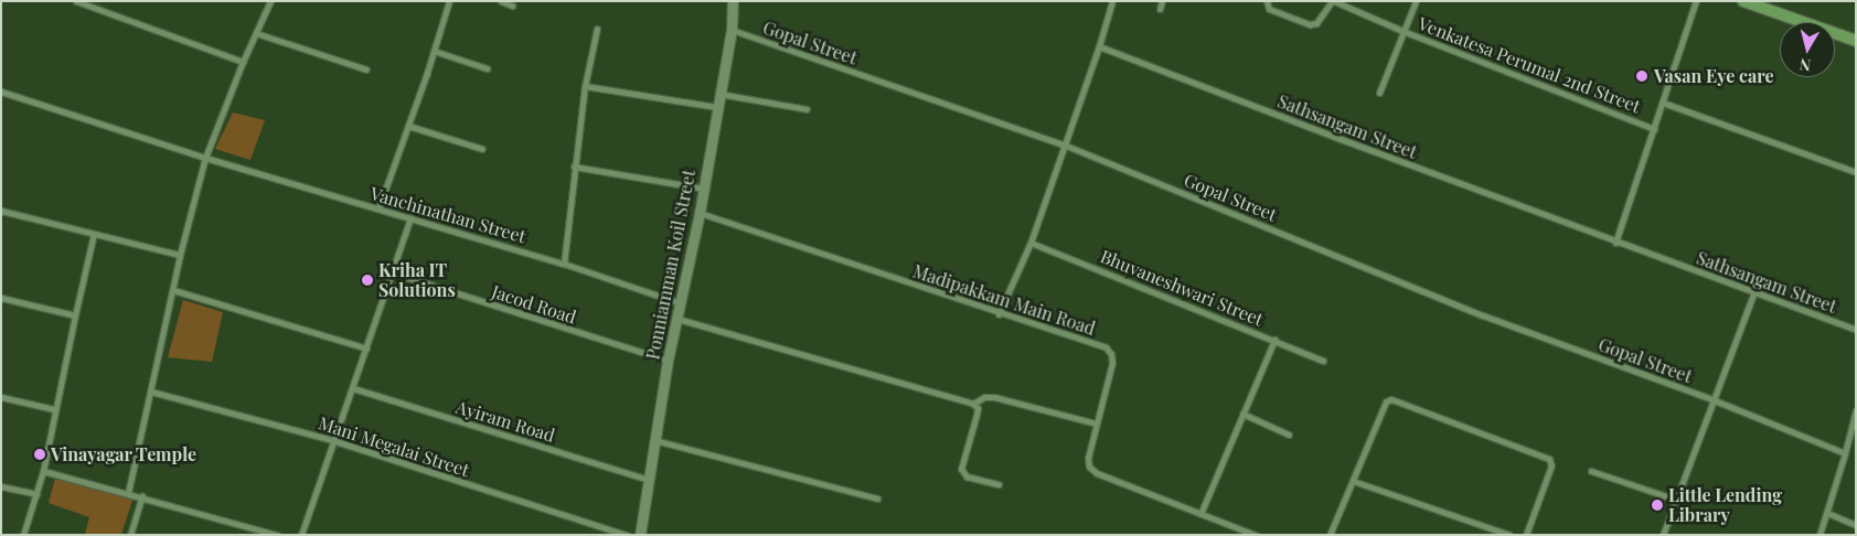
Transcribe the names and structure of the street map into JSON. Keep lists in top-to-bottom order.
{
  "streets": {
    "street": [
      "Gopal Street",
      "Venkatesa Perumal 2nd Street",
      "Sathsangam Street",
      "Vanchinathan Street",
      "Ponniamman Koil Street",
      "Bhuvaneshwari Street",
      "Madipakkam Main Road",
      "Jacod Road",
      "Ayiram Road",
      "Mani Megalai Street"
    ]
  },
  "crossings": [
    ["Gopal Street", "Ponniamman Koil Street"],
    ["Vanchinathan Street", "Ponniamman Koil Street"],
    ["Ponniamman Koil Street", "Madipakkam Main Road"],
    ["Ponniamman Koil Street", "Jacod Road"],
    ["Ponniamman Koil Street", "Ayiram Road"]
  ],
  "places": [
    "Vasan Eye care",
    "Kriha IT Solutions",
    "Vinayagar Temple",
    "Little Lending Library"
  ],
  "north": "bottom"
}
